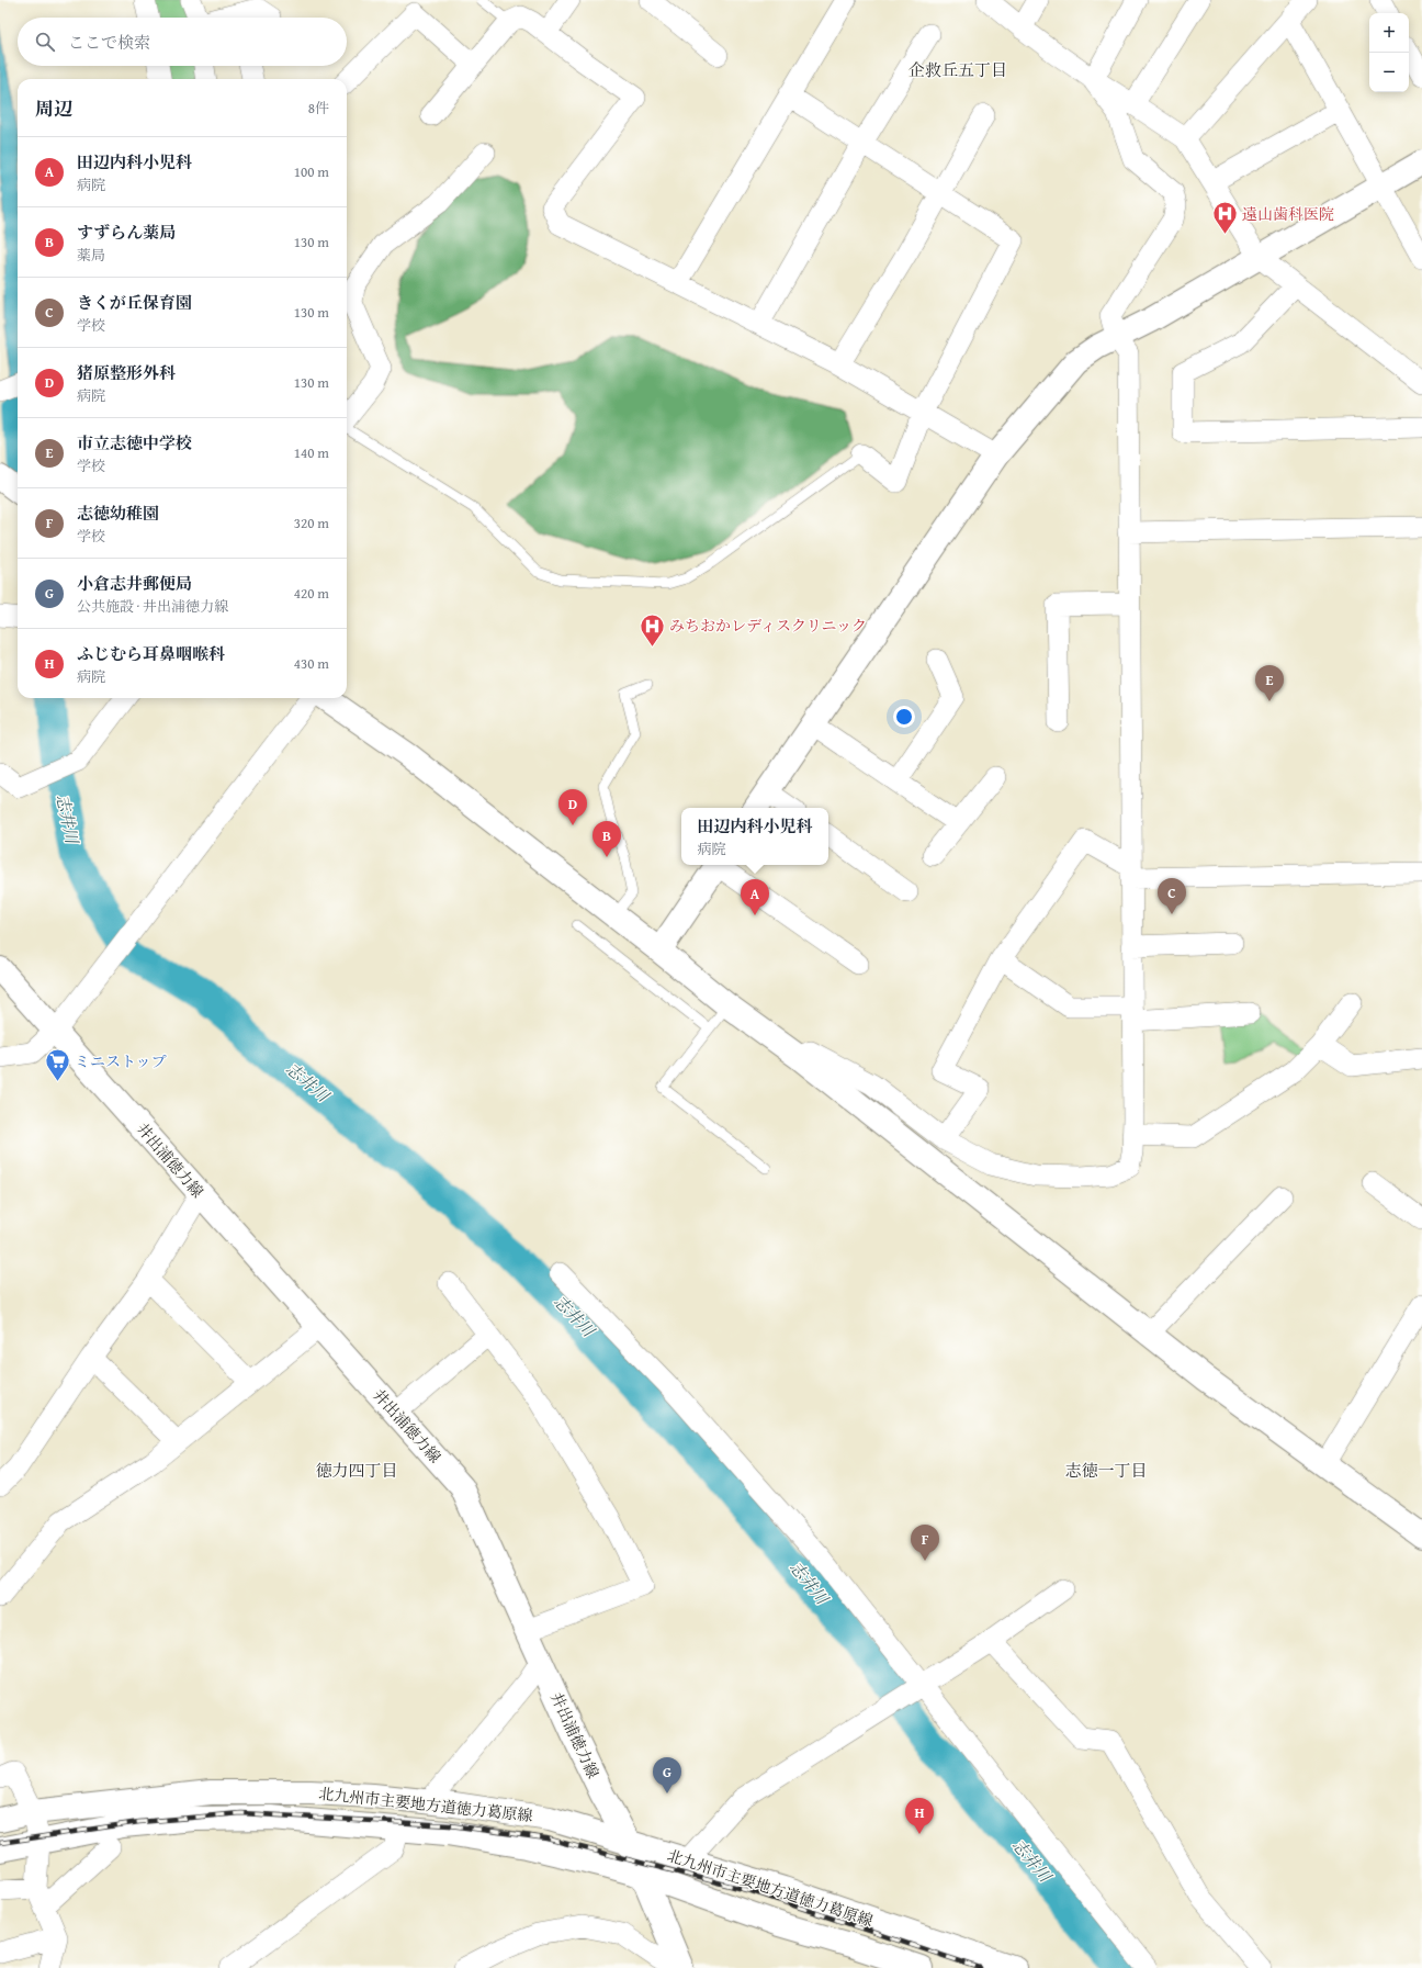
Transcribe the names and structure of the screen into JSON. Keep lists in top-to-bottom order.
{
  "streets": {
    "main road": ["井出浦徳力線", "北九州市主要地方道徳力葛原線"]
  },
  "crossings": [
    ["井出浦徳力線", "北九州市主要地方道徳力葛原線"]
  ],
  "districts": ["企救丘五丁目", "徳力四丁目", "志徳一丁目"],
  "water": ["志井川"],
  "places": {
    "hospital": ["遠山歯科医院", "みちおかレディスクリニック"],
    "supermarket": ["ミニストップ"]
  },
  "page": {
    "map_buttons": ["+", "−"],
    "search": "ここで検索",
    "heading": ["周辺", "8件"],
    "list": [
      {
        "mark": "A",
        "name": "田辺内科小児科",
        "note": "病院",
        "value": "100 m"
      },
      {
        "mark": "B",
        "name": "すずらん薬局",
        "note": "薬局",
        "value": "130 m"
      },
      {
        "mark": "C",
        "name": "きくが丘保育園",
        "note": "学校",
        "value": "130 m"
      },
      {
        "mark": "D",
        "name": "猪原整形外科",
        "note": "病院",
        "value": "130 m"
      },
      {
        "mark": "E",
        "name": "市立志徳中学校",
        "note": "学校",
        "value": "140 m"
      },
      {
        "mark": "F",
        "name": "志徳幼稚園",
        "note": "学校",
        "value": "320 m"
      },
      {
        "mark": "G",
        "name": "小倉志井郵便局",
        "note": "公共施設 · 井出浦徳力線",
        "value": "420 m"
      },
      {
        "mark": "H",
        "name": "ふじむら耳鼻咽喉科",
        "note": "病院",
        "value": "430 m"
      }
    ],
    "pins": [
      "E",
      "D",
      "B",
      "C",
      "A",
      "F",
      "G",
      "H"
    ],
    "popup": ["田辺内科小児科", "病院"]
  }
}
